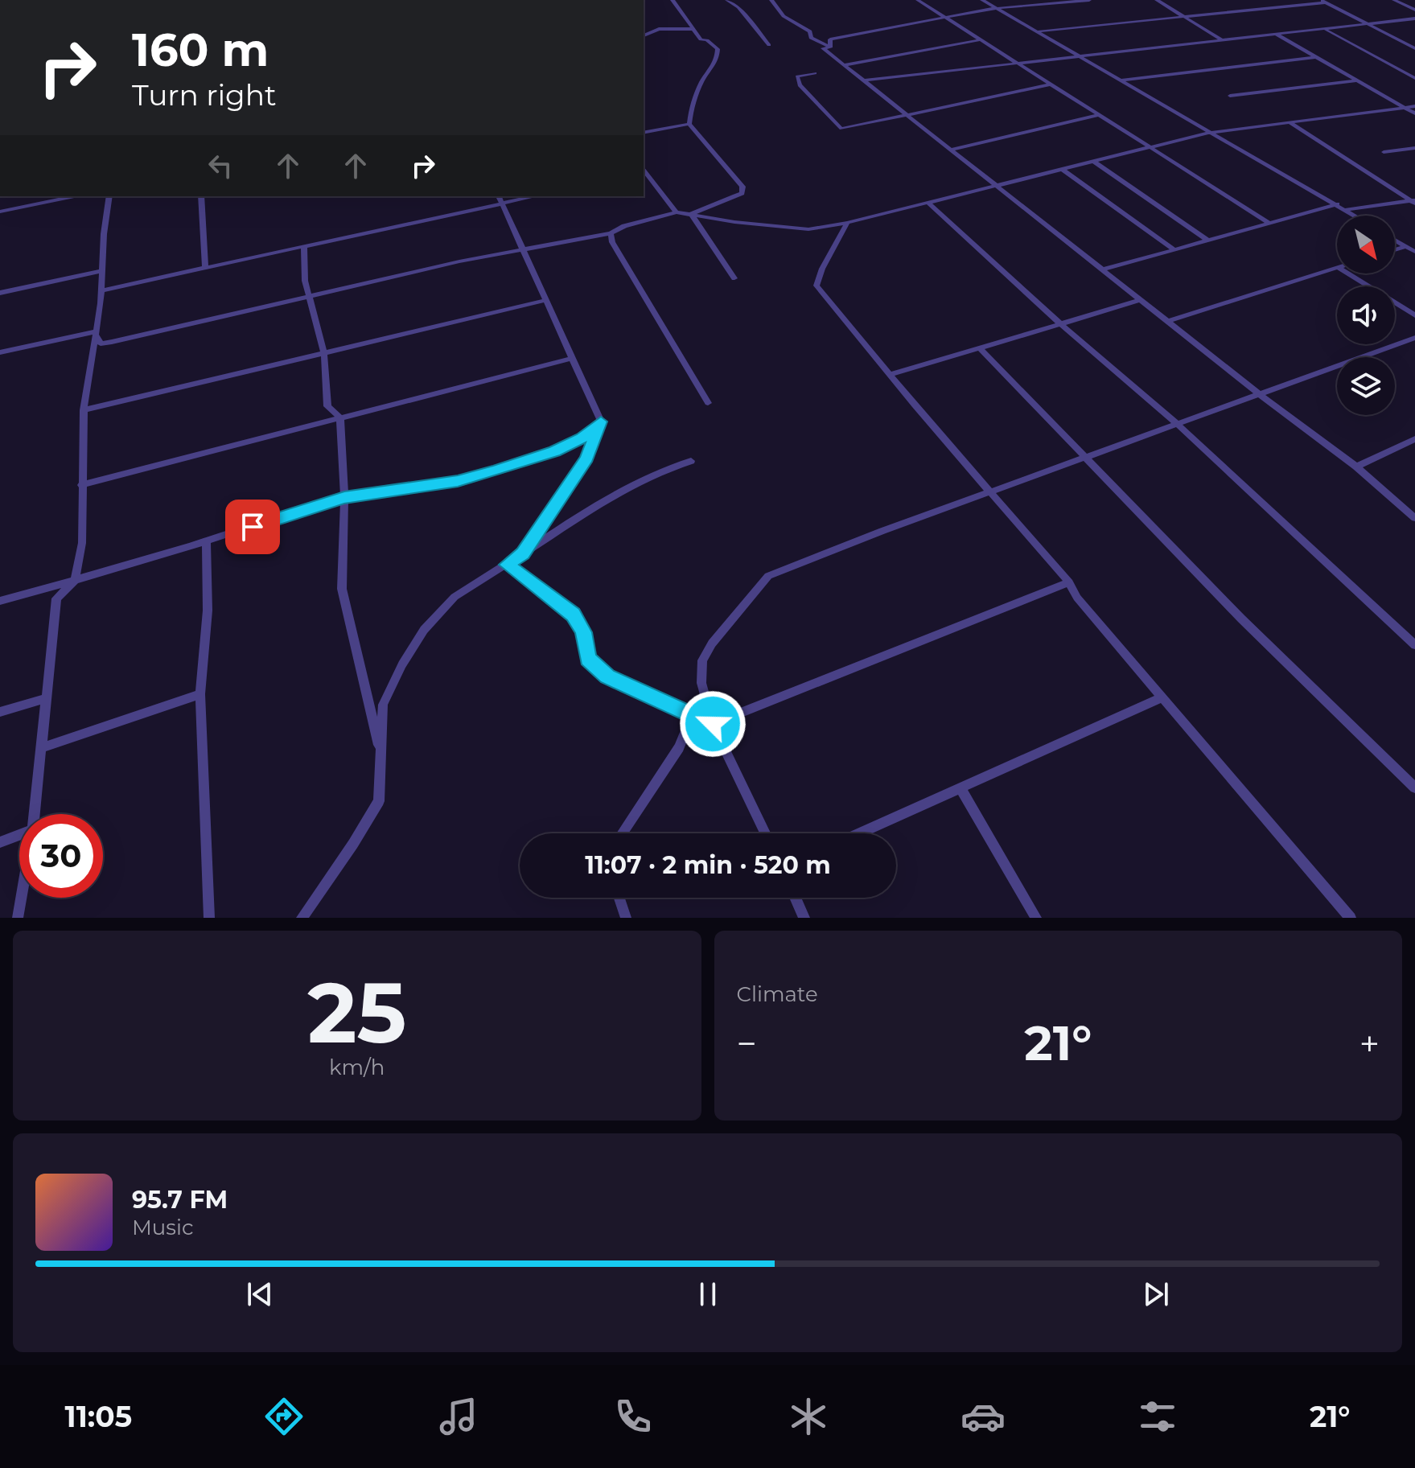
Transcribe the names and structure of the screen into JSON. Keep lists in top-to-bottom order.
{
  "north": "bottom right",
  "page": {
    "turn": ["160 m", "Turn right"],
    "limit": "30",
    "trip": "11:07 · 2 min · 520 m",
    "tile": [
      ["25", "km/h"],
      "Climate"
    ],
    "heat": ["−", "21°", "+"],
    "song": ["95.7 FM", "Music"],
    "tabs": ["11:05", "21°"]
  }
}
